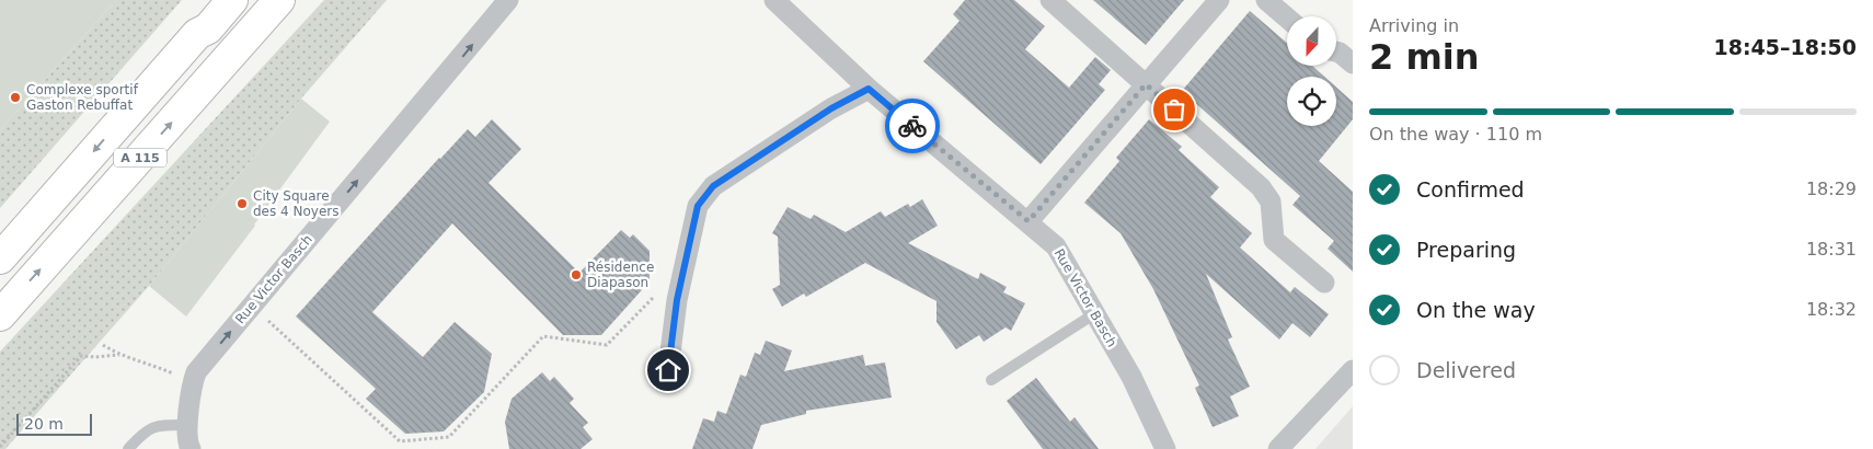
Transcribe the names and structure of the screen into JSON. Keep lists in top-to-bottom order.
{
  "streets": {
    "highway": ["A 115"],
    "street": ["Rue Victor Basch"]
  },
  "one_way": ["Rue Victor Basch"],
  "places": ["Complexe sportif Gaston Rebuffat", "City Square des 4 Noyers", "Résidence Diapason"],
  "scale_bar": "20 m",
  "north": "bottom",
  "page": {
    "heading": ["2 min", "Arriving in", "18:45–18:50"],
    "bar": "On the way · 110 m",
    "list": [
      ["Confirmed", "18:29"],
      ["Preparing", "18:31"],
      ["On the way", "18:32"],
      "Delivered"
    ],
    "scale": "20 m"
  }
}
